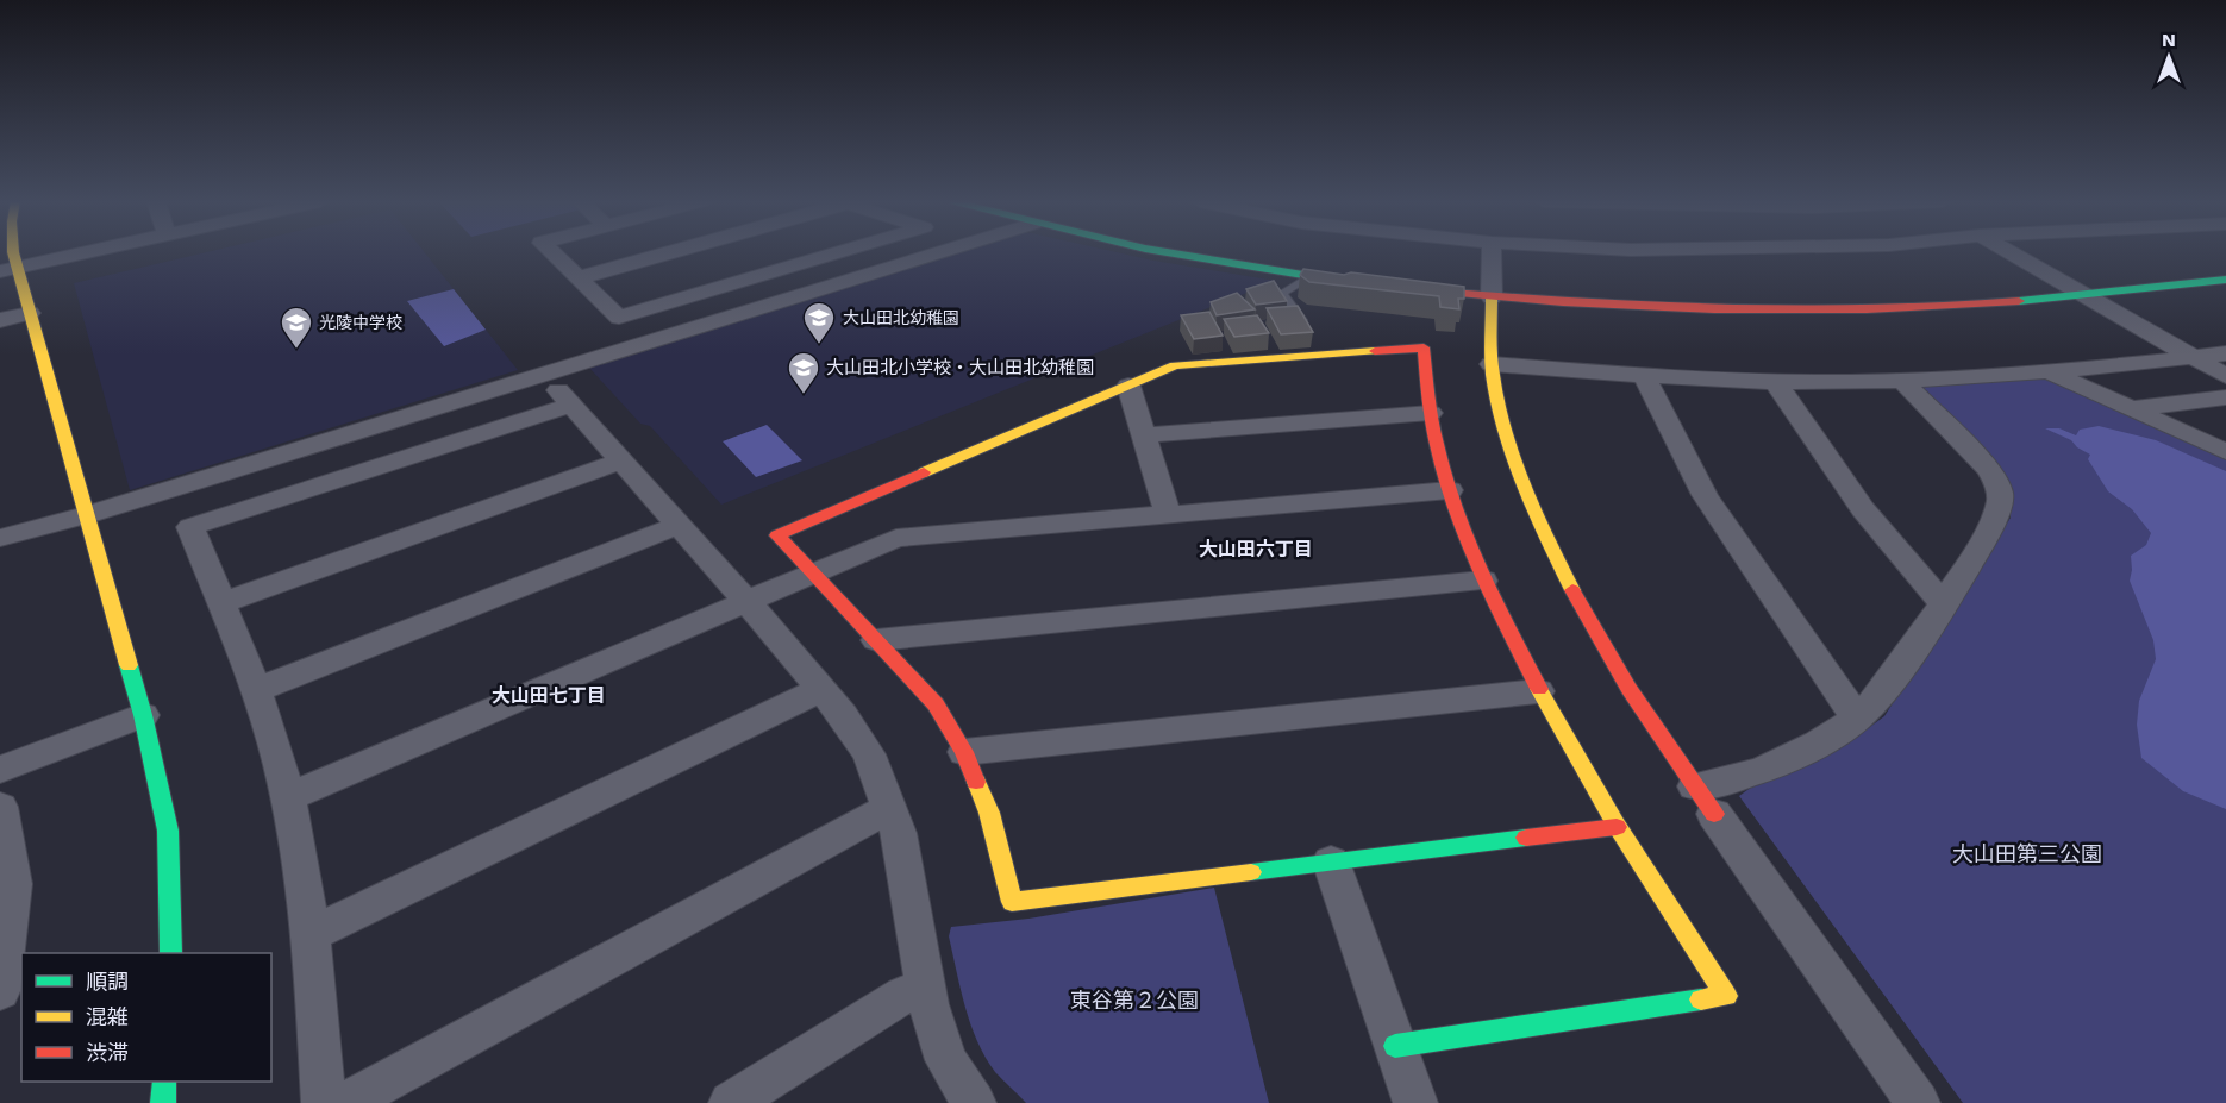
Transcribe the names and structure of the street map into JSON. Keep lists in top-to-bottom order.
{
  "districts": ["大山田六丁目", "大山田七丁目"],
  "parks": ["大山田第三公園", "東谷第２公園"],
  "places": {
    "school or university": ["大山田北幼稚園", "光陵中学校", "大山田北小学校・大山田北幼稚園"]
  },
  "legend": ["順調", "混雑", "渋滞"],
  "north": "top"
}
